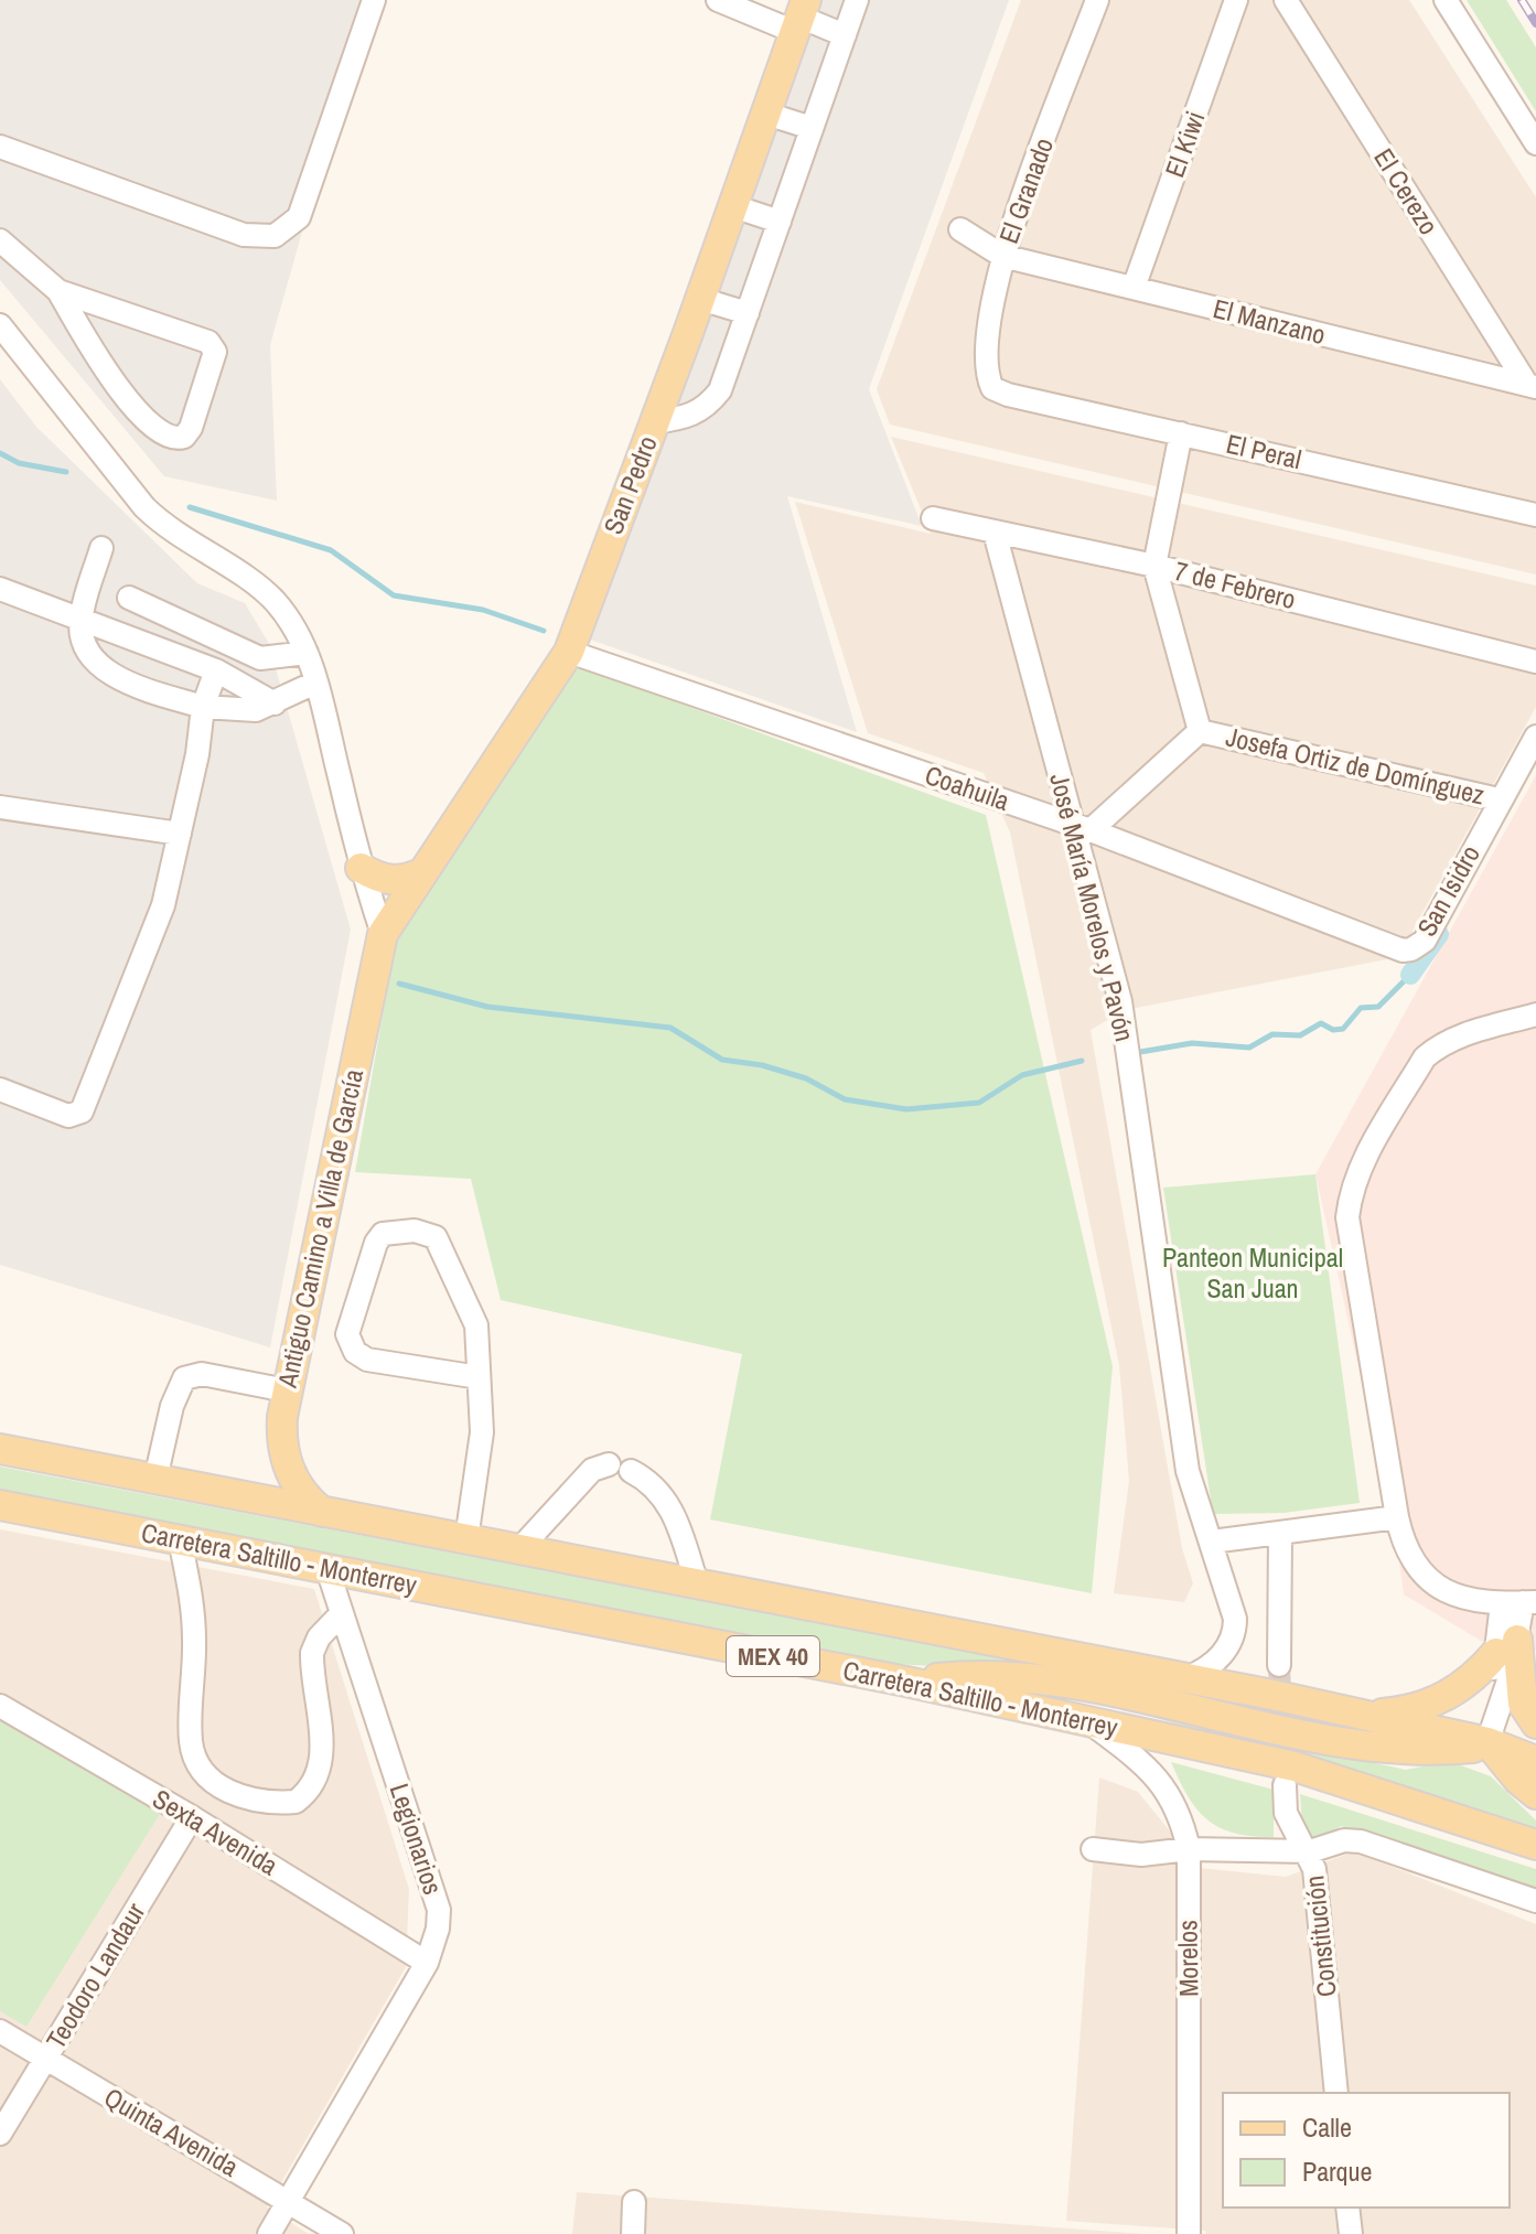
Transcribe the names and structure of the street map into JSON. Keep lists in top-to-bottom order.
{
  "streets": {
    "main road": [
      "San Pedro",
      "Antiguo Camino a Villa de García",
      "Carretera Saltillo - Monterrey",
      "MEX 40"
    ],
    "street": [
      "El Kiwi",
      "El Granado",
      "El Cerezo",
      "El Manzano",
      "El Peral",
      "7 de Febrero",
      "Josefa Ortiz de Domínguez",
      "Coahuila",
      "San Isidro",
      "José María Morelos y Pavón",
      "Sexta Avenida",
      "Legionarios",
      "Constitución",
      "Morelos",
      "Teodoro Landaur",
      "Quinta Avenida"
    ]
  },
  "crossings": [
    ["El Kiwi", "El Manzano"],
    ["El Granado", "El Manzano"],
    ["El Granado", "El Peral"],
    ["El Cerezo", "El Manzano"],
    ["El Peral", "Josefa Ortiz de Domínguez"],
    ["San Pedro", "Coahuila"],
    ["San Pedro", "Antiguo Camino a Villa de García"],
    ["7 de Febrero", "Josefa Ortiz de Domínguez"],
    ["7 de Febrero", "José María Morelos y Pavón"],
    ["Josefa Ortiz de Domínguez", "San Isidro"],
    ["Coahuila", "San Isidro"],
    ["Coahuila", "José María Morelos y Pavón"],
    ["José María Morelos y Pavón", "Carretera Saltillo - Monterrey"],
    ["Antiguo Camino a Villa de García", "Carretera Saltillo - Monterrey"],
    ["Carretera Saltillo - Monterrey", "Legionarios"],
    ["Carretera Saltillo - Monterrey", "Morelos"],
    ["Sexta Avenida", "Legionarios"],
    ["Sexta Avenida", "Teodoro Landaur"],
    ["Legionarios", "Quinta Avenida"],
    ["Teodoro Landaur", "Quinta Avenida"]
  ],
  "parks": ["Panteon Municipal San Juan"],
  "legend": ["Calle", "Parque"]
}
